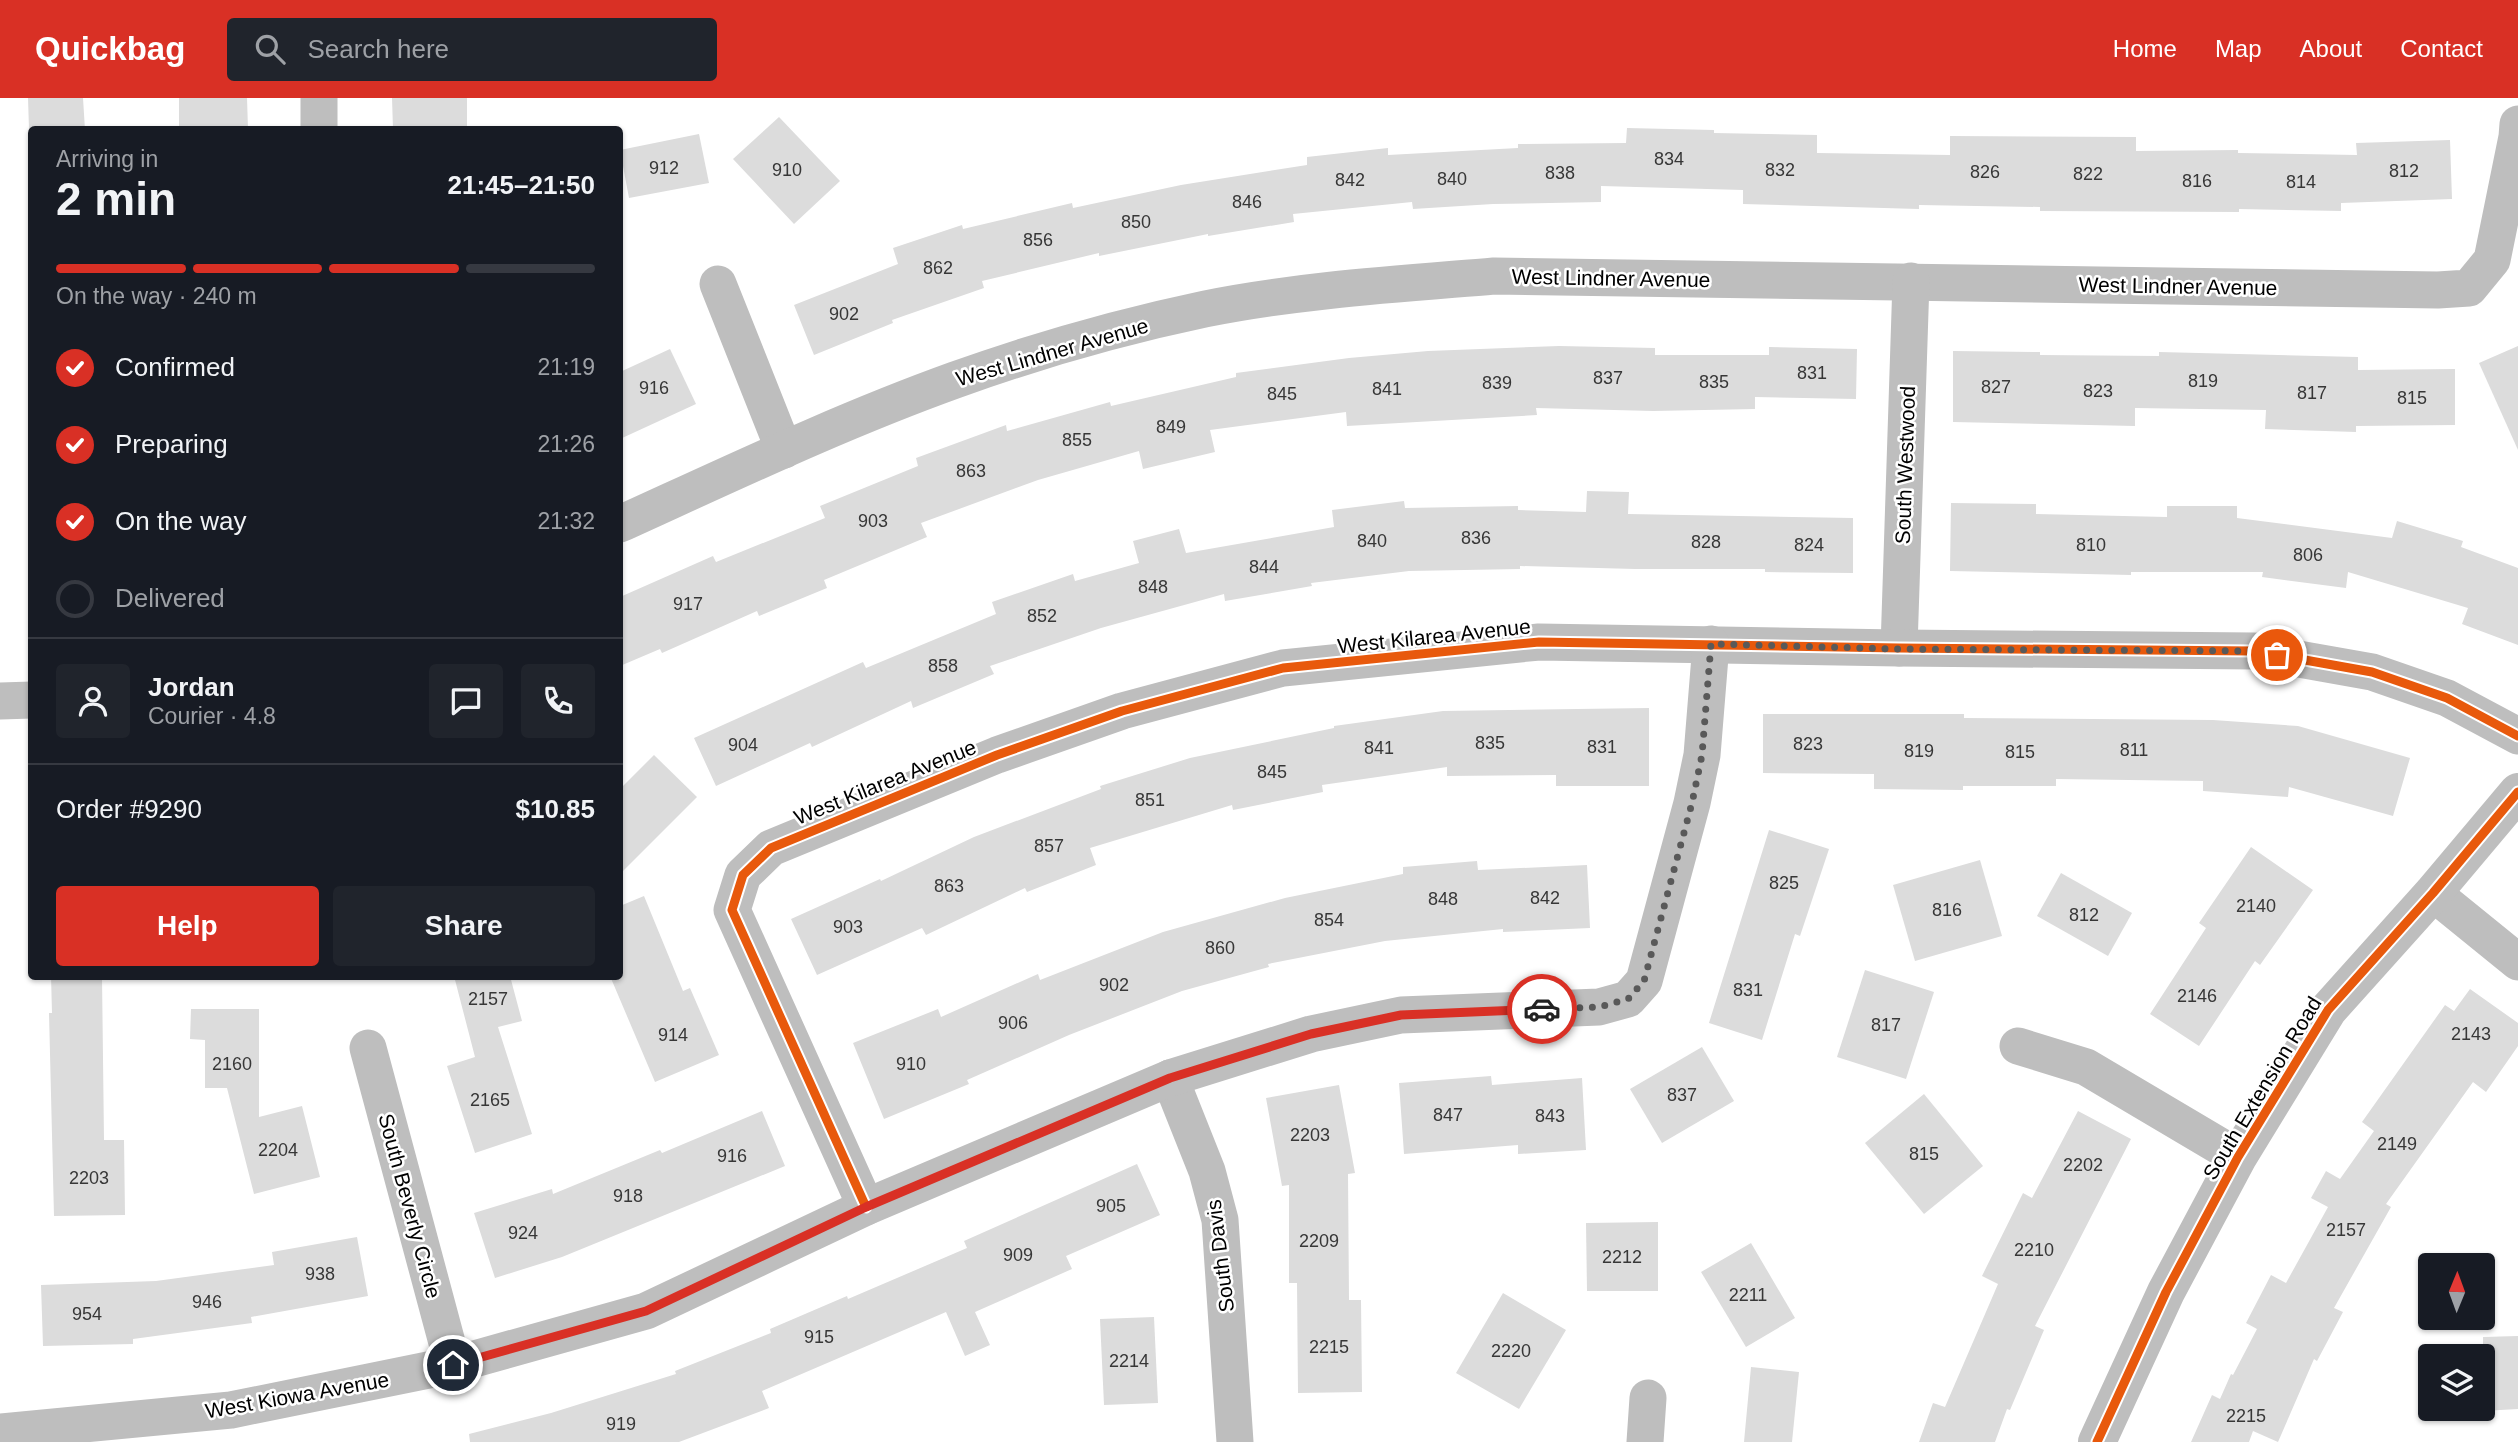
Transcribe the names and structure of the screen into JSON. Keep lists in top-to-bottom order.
{
  "streets": {
    "street": [
      "West Lindner Avenue",
      "South Westwood",
      "West Kilarea Avenue",
      "South Extension Road",
      "South Beverly Circle",
      "South Davis",
      "West Kiowa Avenue"
    ]
  },
  "crossings": [
    ["West Lindner Avenue", "South Westwood"],
    ["South Westwood", "West Kilarea Avenue"],
    ["West Kilarea Avenue", "West Kiowa Avenue"],
    ["South Beverly Circle", "West Kiowa Avenue"],
    ["South Davis", "West Kiowa Avenue"]
  ],
  "house_numbers": [
    "834",
    "912",
    "910",
    "832",
    "812",
    "826",
    "838",
    "822",
    "840",
    "842",
    "816",
    "814",
    "846",
    "850",
    "856",
    "862",
    "902",
    "831",
    "837",
    "819",
    "835",
    "839",
    "827",
    "916",
    "841",
    "823",
    "817",
    "845",
    "815",
    "849",
    "855",
    "863",
    "903",
    "836",
    "840",
    "828",
    "824",
    "810",
    "806",
    "844",
    "848",
    "917",
    "852",
    "858",
    "835",
    "823",
    "904",
    "831",
    "841",
    "811",
    "819",
    "815",
    "845",
    "851",
    "857",
    "825",
    "863",
    "842",
    "848",
    "2140",
    "816",
    "812",
    "854",
    "903",
    "860",
    "902",
    "831",
    "2146",
    "2157",
    "906",
    "817",
    "2143",
    "914",
    "2160",
    "910",
    "837",
    "2165",
    "847",
    "843",
    "2203",
    "2149",
    "2204",
    "815",
    "916",
    "2202",
    "2203",
    "918",
    "905",
    "2157",
    "924",
    "2209",
    "2210",
    "909",
    "2212",
    "938",
    "2211",
    "946",
    "954",
    "915",
    "2215",
    "2220",
    "2214",
    "2215",
    "919"
  ],
  "north": "top",
  "page": {
    "header": "Quickbag",
    "search": "Search here",
    "nav": [
      "Home",
      "Map",
      "About",
      "Contact"
    ],
    "heading": ["2 min", "Arriving in", "21:45–21:50"],
    "panel": [
      "Jordan",
      "Courier · 4.8",
      "Order #9290",
      "$10.85"
    ],
    "bar": "On the way · 240 m",
    "list": [
      ["Confirmed", "21:19"],
      ["Preparing", "21:26"],
      ["On the way", "21:32"],
      "Delivered"
    ],
    "buttons": ["Help", "Share"]
  }
}
